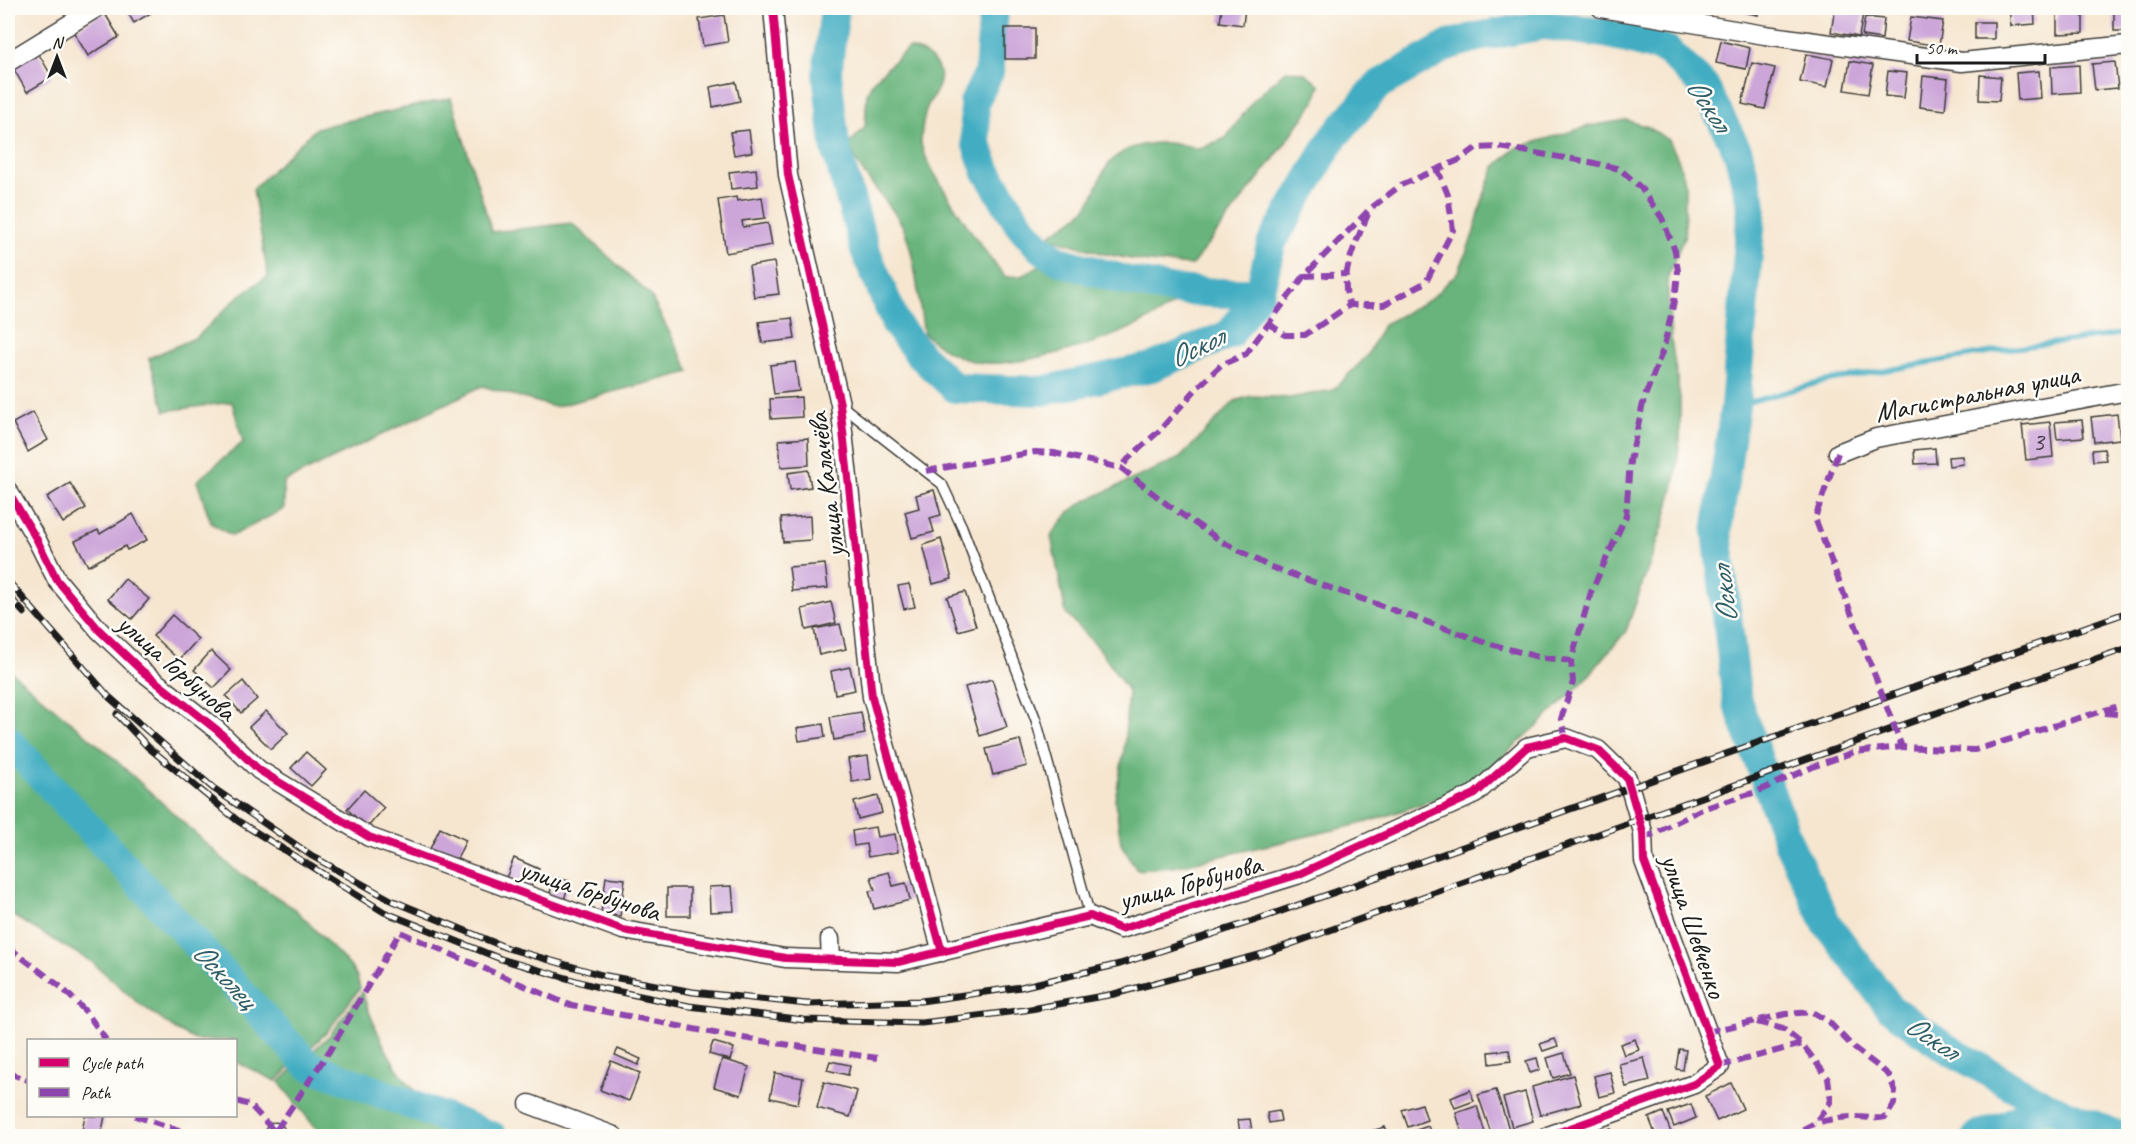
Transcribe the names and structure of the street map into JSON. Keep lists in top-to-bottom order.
{
  "streets": {
    "street": [
      "Магистральная улица",
      "улица Калачёва",
      "улица Горбунова",
      "улица Шевченко"
    ]
  },
  "crossings": [
    ["улица Калачёва", "улица Горбунова"],
    ["улица Горбунова", "улица Шевченко"]
  ],
  "water": ["Оскол", "Осколец"],
  "house_numbers": ["3"],
  "legend": ["Cycle path", "Path"],
  "scale_bar": "50 m",
  "north": "top"
}
